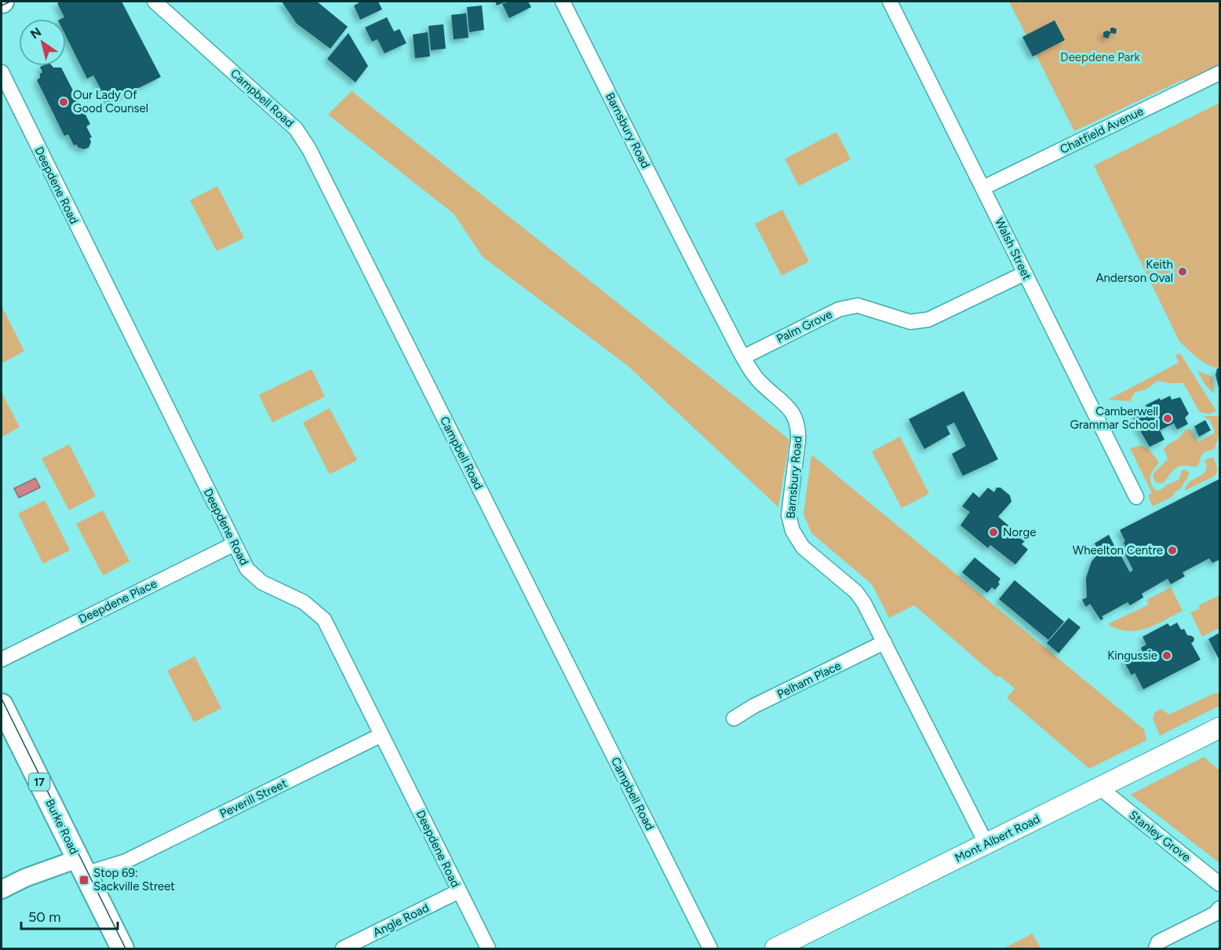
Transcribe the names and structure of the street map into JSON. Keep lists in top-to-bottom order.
{
  "streets": {
    "main road": ["17", "Burke Road", "Mont Albert Road"],
    "street": [
      "Campbell Road",
      "Barnsbury Road",
      "Chatfield Avenue",
      "Deepdene Road",
      "Walsh Street",
      "Palm Grove",
      "Deepdene Place",
      "Pelham Place",
      "Peverill Street",
      "Stanley Grove",
      "Angle Road"
    ]
  },
  "crossings": [
    ["Barnsbury Road", "Palm Grove"],
    ["Barnsbury Road", "Pelham Place"],
    ["Barnsbury Road", "Mont Albert Road"],
    ["Chatfield Avenue", "Walsh Street"],
    ["Deepdene Road", "Deepdene Place"],
    ["Deepdene Road", "Peverill Street"],
    ["Deepdene Road", "Angle Road"],
    ["Walsh Street", "Palm Grove"],
    ["Peverill Street", "Burke Road"],
    ["Stanley Grove", "Mont Albert Road"]
  ],
  "parks": ["Deepdene Park"],
  "places": {
    "other": [
      "Our Lady Of Good Counsel",
      "Keith Anderson Oval",
      "Camberwell Grammar School",
      "Norge",
      "Wheelton Centre",
      "Kingussie"
    ],
    "transit": ["Stop 69: Sackville Street"]
  },
  "scale_bar": "50 m",
  "north": "top left"
}
